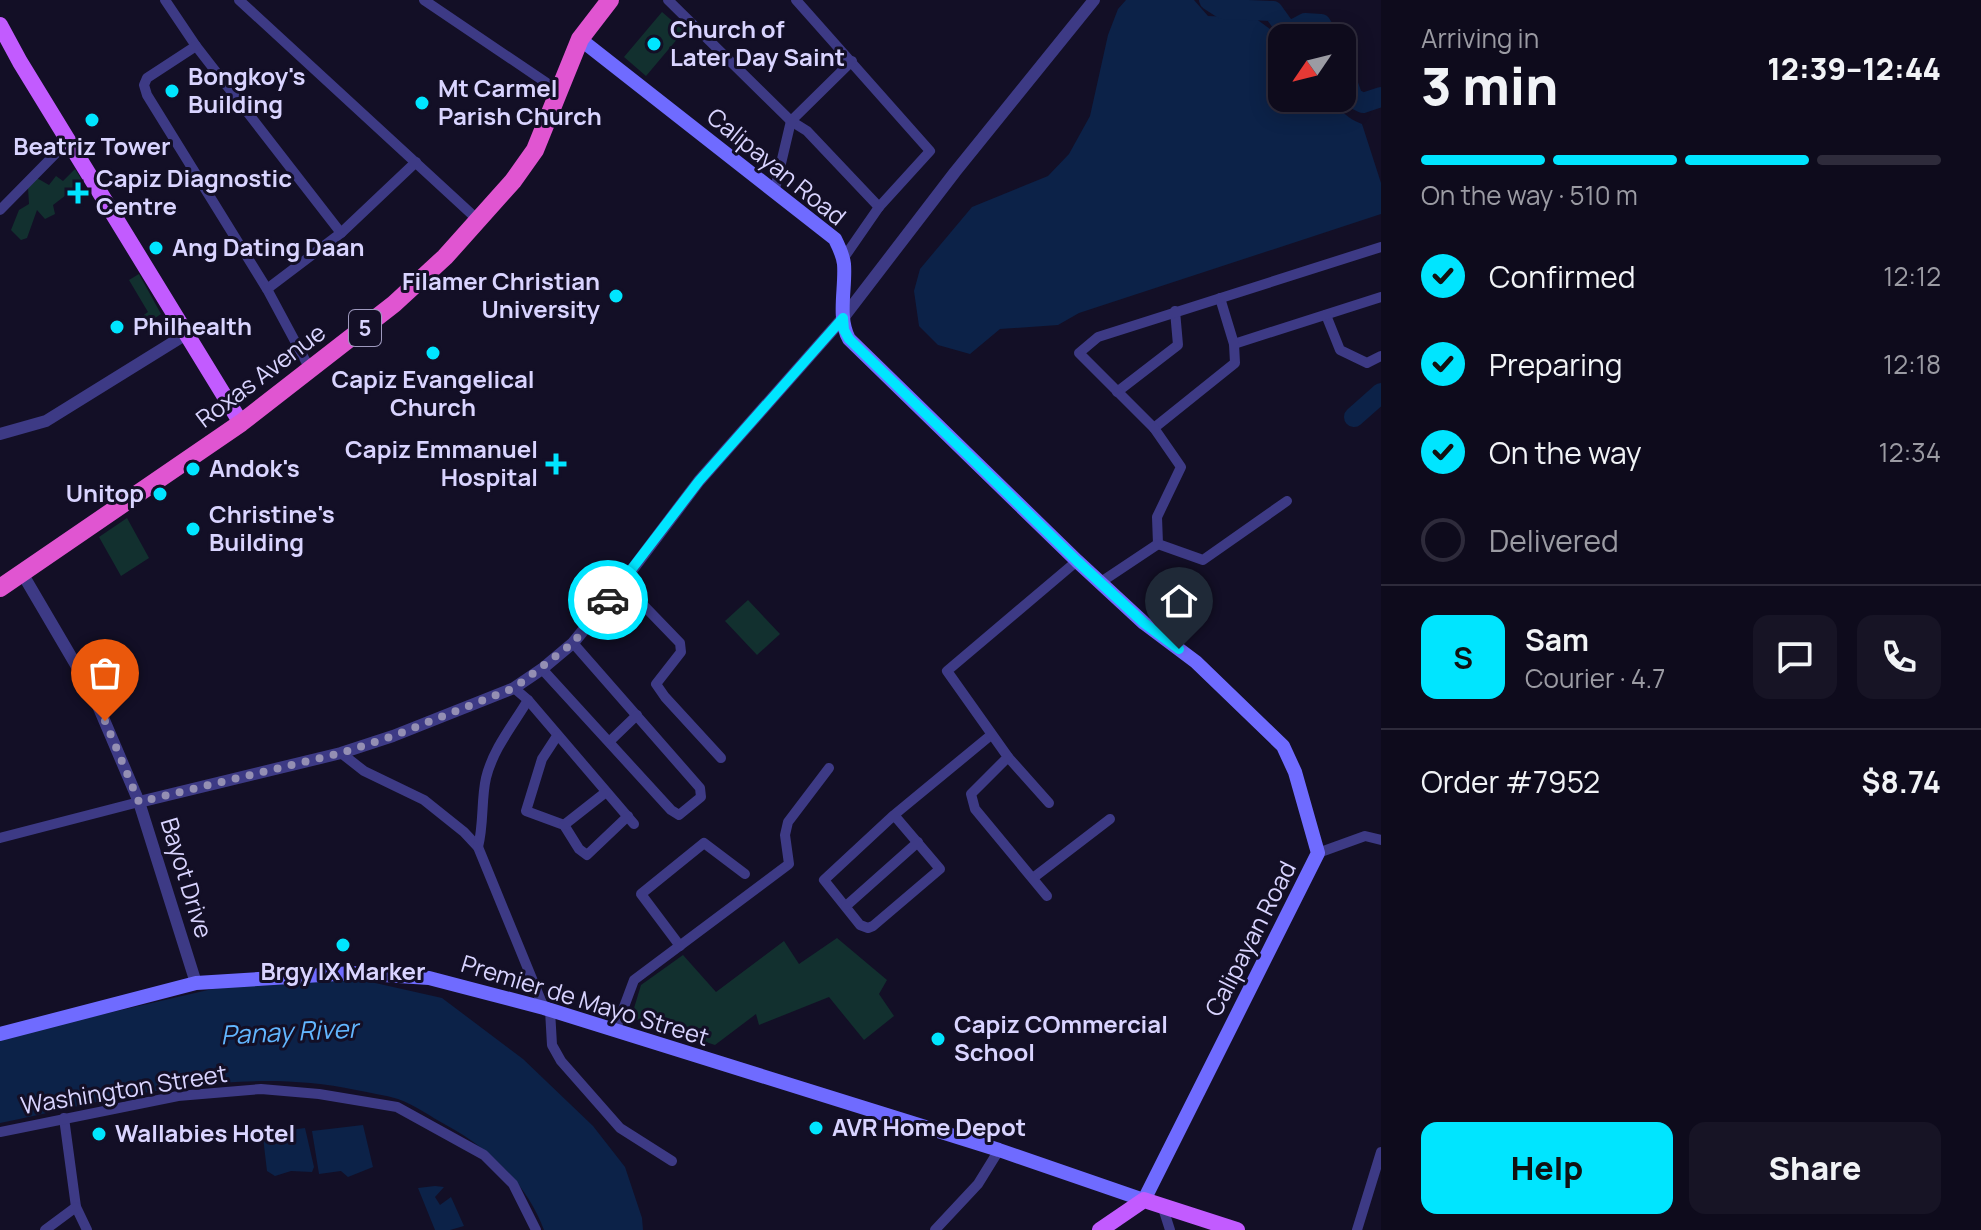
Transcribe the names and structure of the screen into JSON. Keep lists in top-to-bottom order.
{
  "streets": {
    "highway": ["5", "Roxas Avenue"],
    "main road": ["Calipayan Road", "Premier de Mayo Street"],
    "street": ["Bayot Drive", "Washington Street"]
  },
  "crossings": [
    ["Calipayan Road", "Roxas Avenue"],
    ["Calipayan Road", "Premier de Mayo Street"],
    ["Roxas Avenue", "Bayot Drive"],
    ["Bayot Drive", "Premier de Mayo Street"]
  ],
  "water": ["Panay River"],
  "places": {
    "other": [
      "Church of Later Day Saint",
      "Bongkoy's Building",
      "Mt Carmel Parish Church",
      "Beatriz Tower",
      "Ang Dating Daan",
      "Filamer Christian University",
      "Philhealth",
      "Capiz Evangelical Church",
      "Andok's",
      "Unitop",
      "Christine's Building",
      "Brgy IX Marker",
      "Capiz COmmercial School",
      "AVR Home Depot",
      "Wallabies Hotel"
    ],
    "health": ["Capiz Diagnostic Centre", "Capiz Emmanuel Hospital"]
  },
  "north": "bottom left",
  "page": {
    "heading": ["3 min", "Arriving in", "12:39–12:44"],
    "panel": [
      "Sam",
      "Courier · 4.7",
      "Order #7952",
      "$8.74"
    ],
    "bar": "On the way · 510 m",
    "list": [
      ["Confirmed", "12:12"],
      ["Preparing", "12:18"],
      ["On the way", "12:34"],
      "Delivered"
    ],
    "round": "S",
    "buttons": ["Help", "Share"]
  }
}
